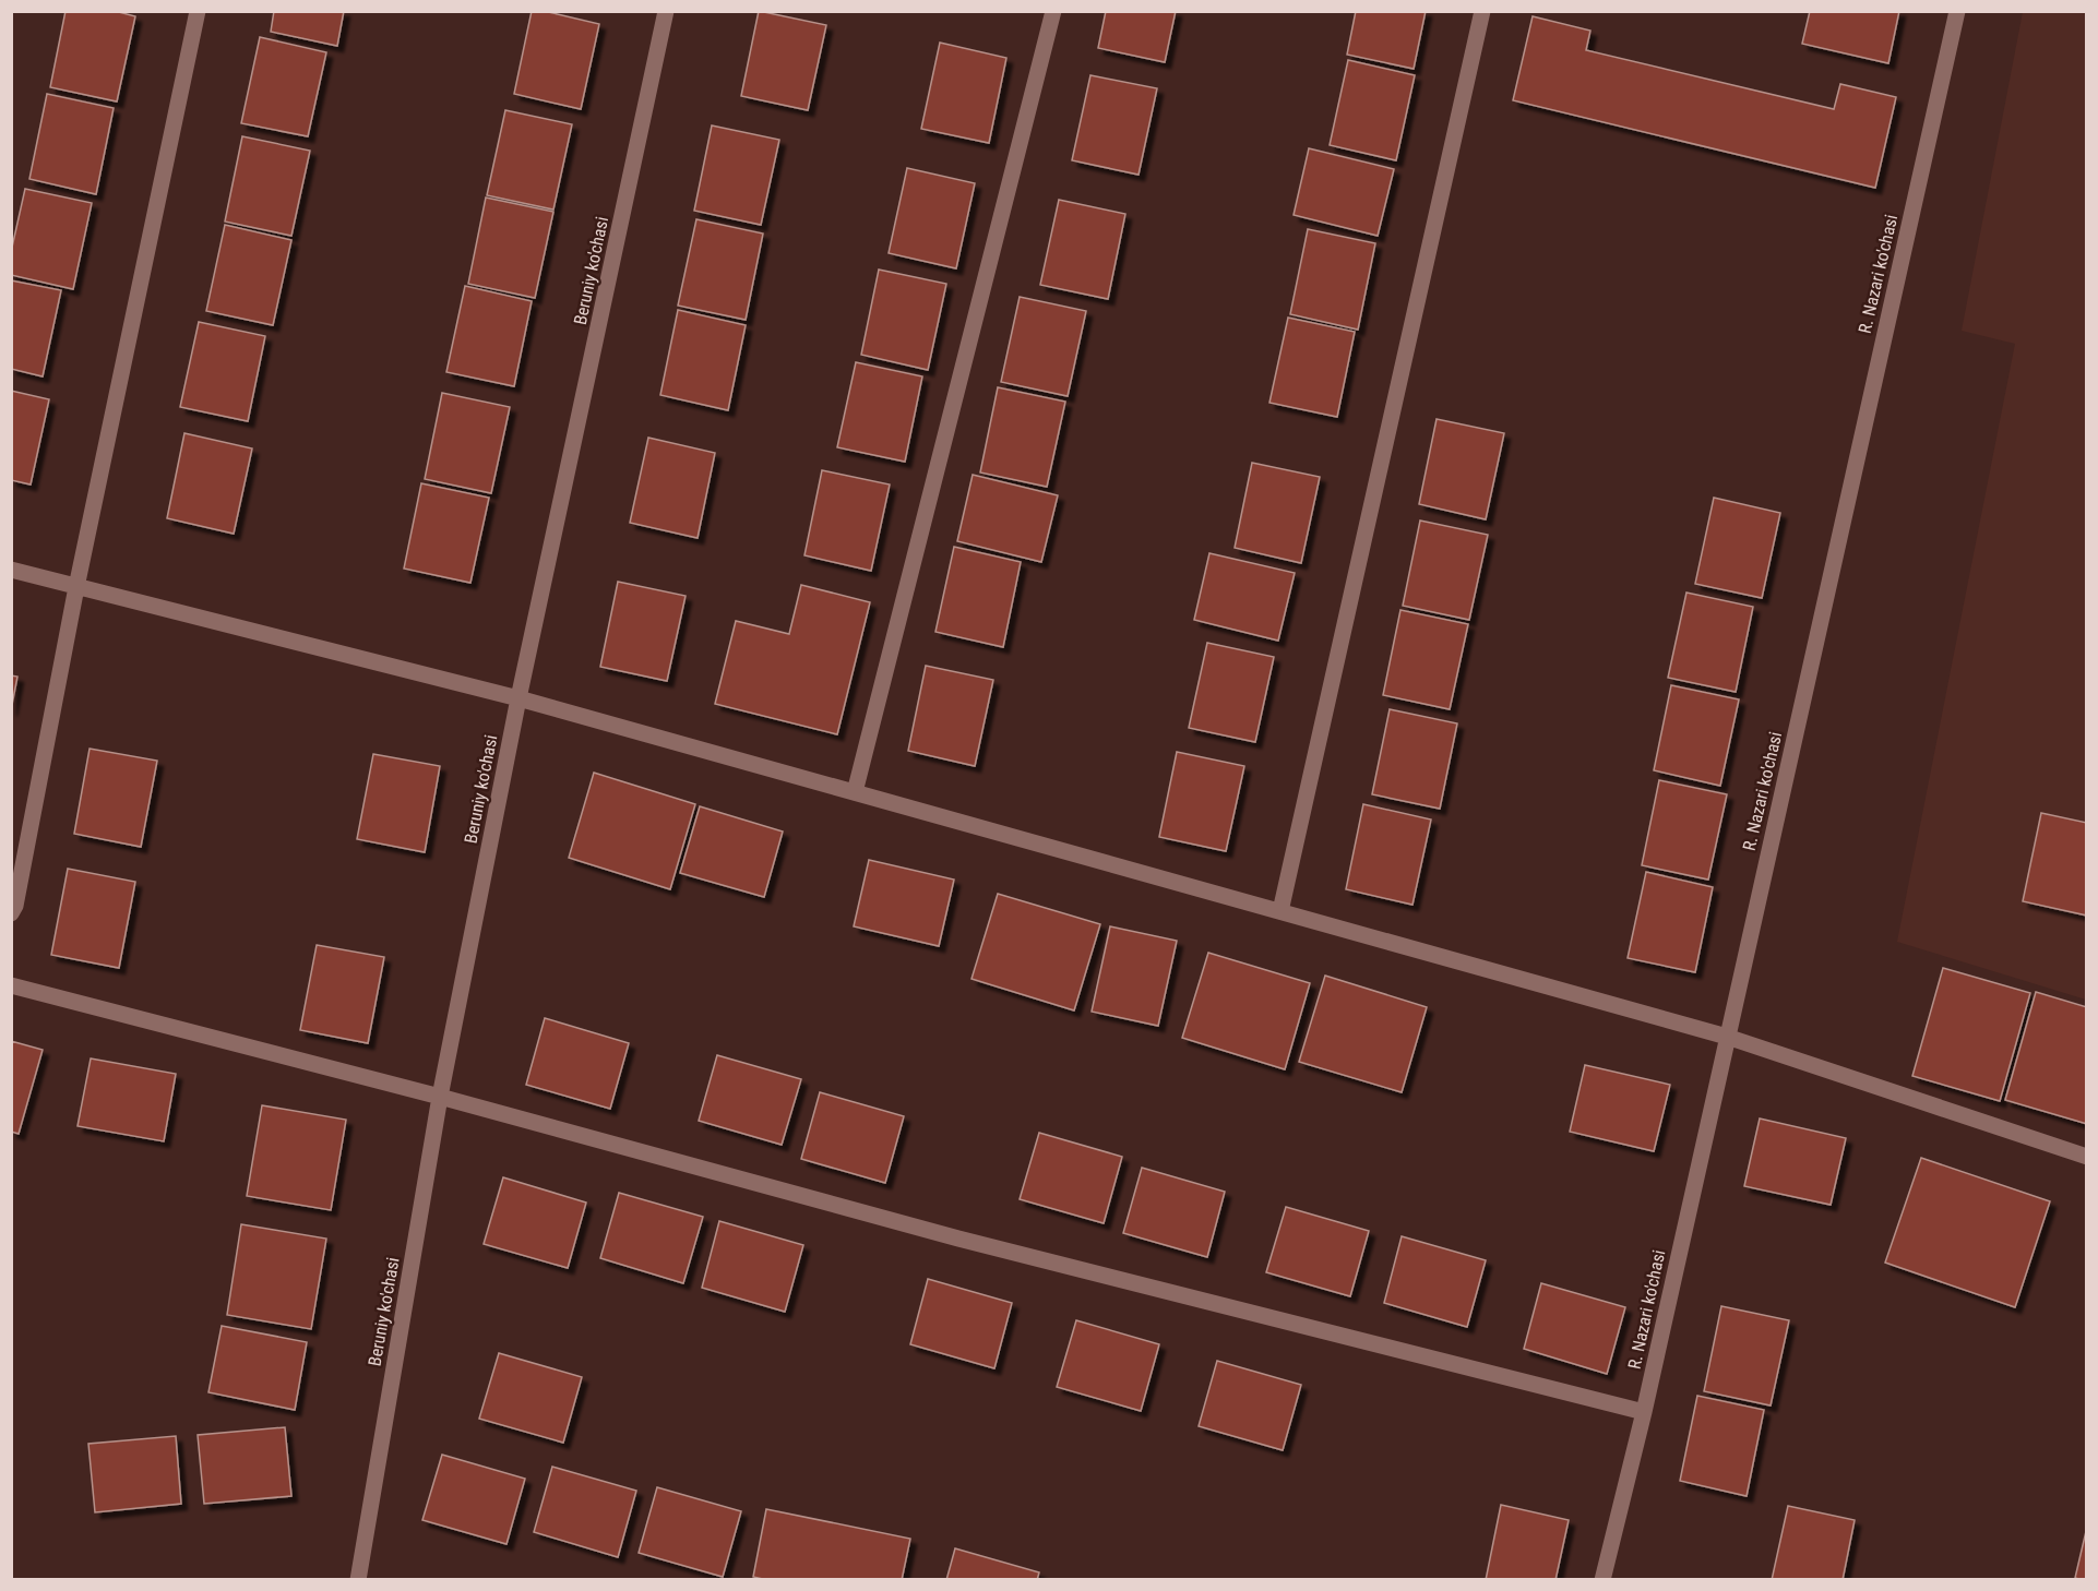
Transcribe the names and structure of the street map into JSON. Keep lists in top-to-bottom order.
{
  "streets": {
    "street": ["Beruniy ko'chasi", "R. Nazari ko'chasi"]
  }
}
